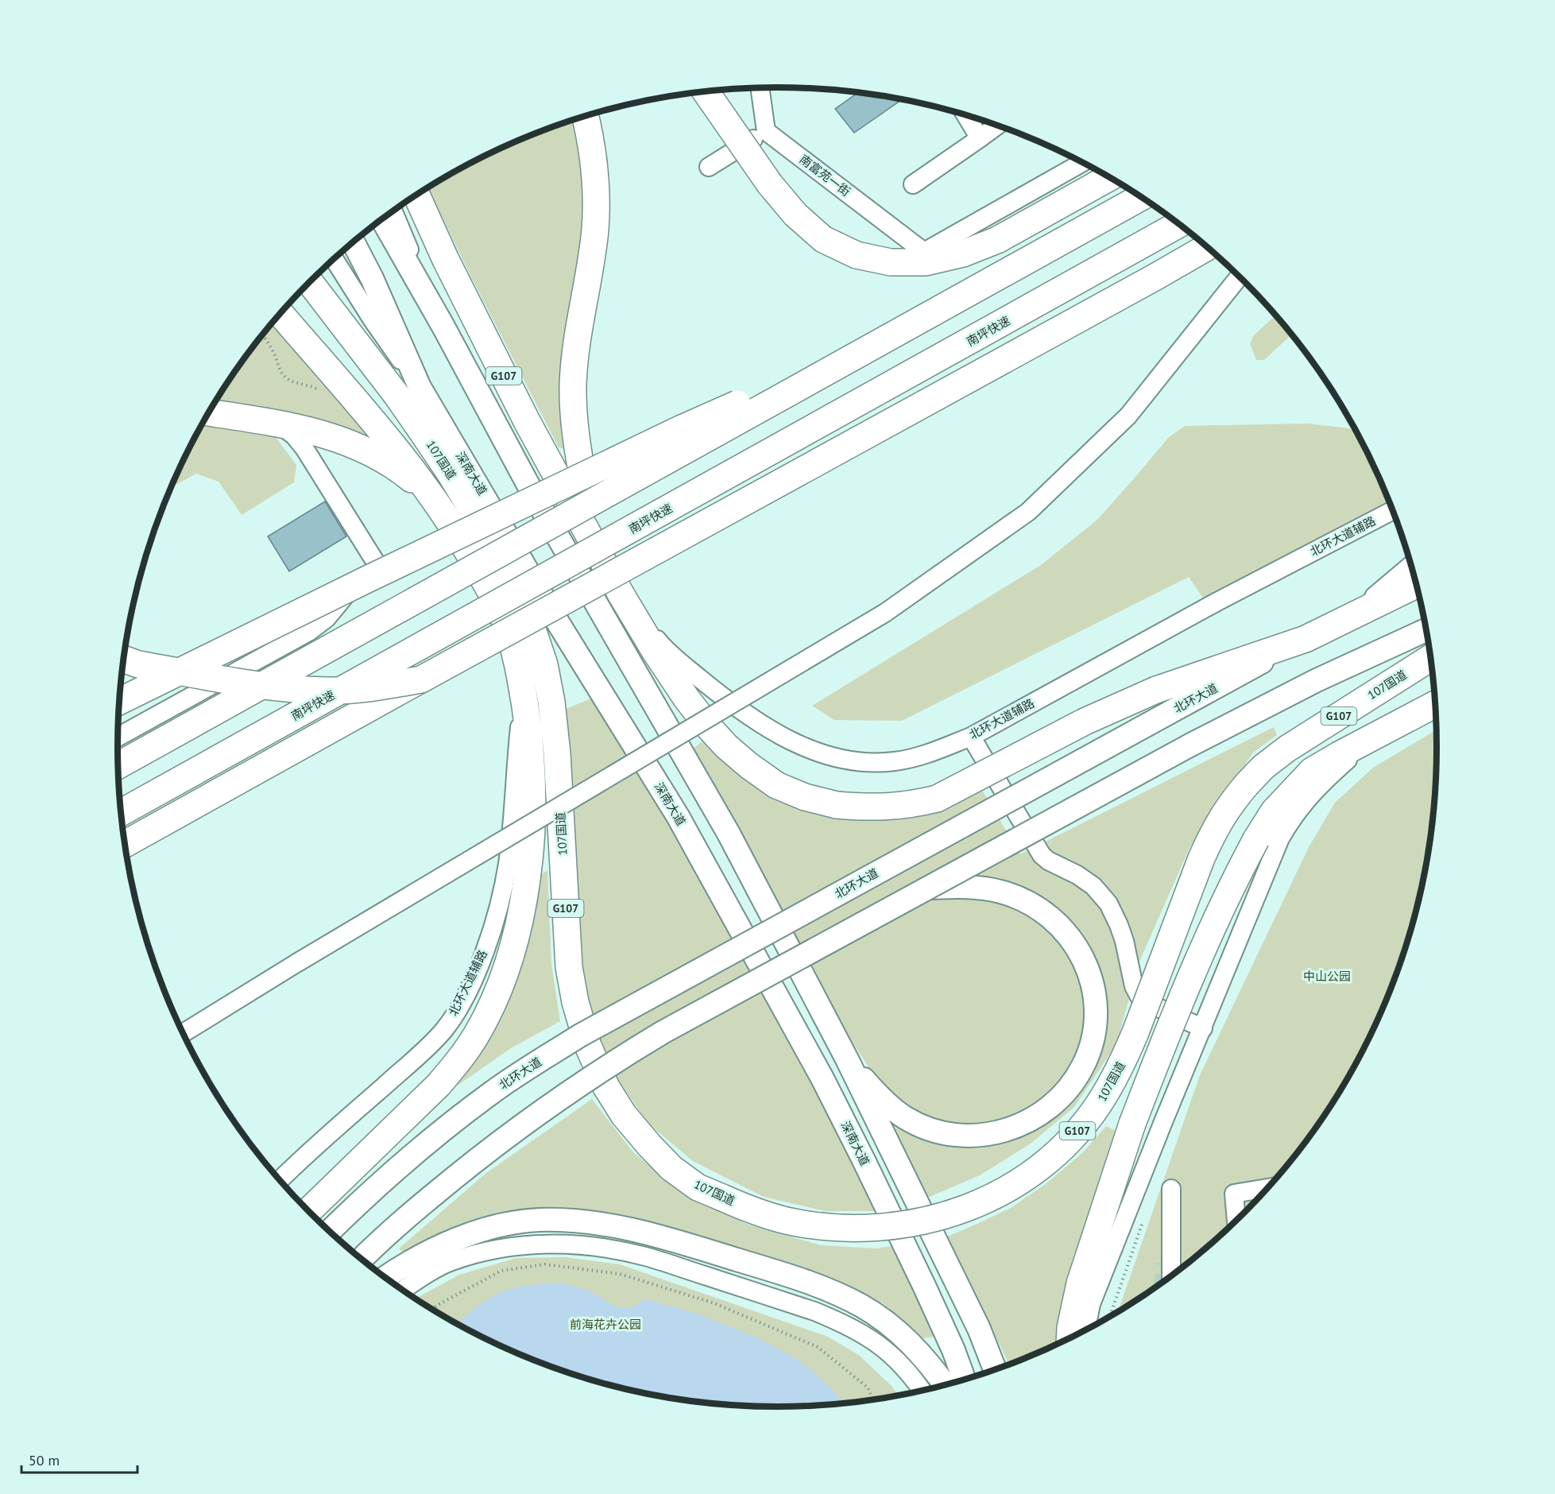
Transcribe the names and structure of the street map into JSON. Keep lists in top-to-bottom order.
{
  "streets": {
    "highway": [
      "南坪快速",
      "G107",
      "107国道",
      "北环大道"
    ],
    "main road": ["深南大道"],
    "street": ["南富苑一街", "北环大道辅路"]
  },
  "crossings": [
    ["G107", "北环大道辅路"],
    ["G107", "北环大道"]
  ],
  "parks": ["中山公园", "前海花卉公园"],
  "scale_bar": "50 m"
}
